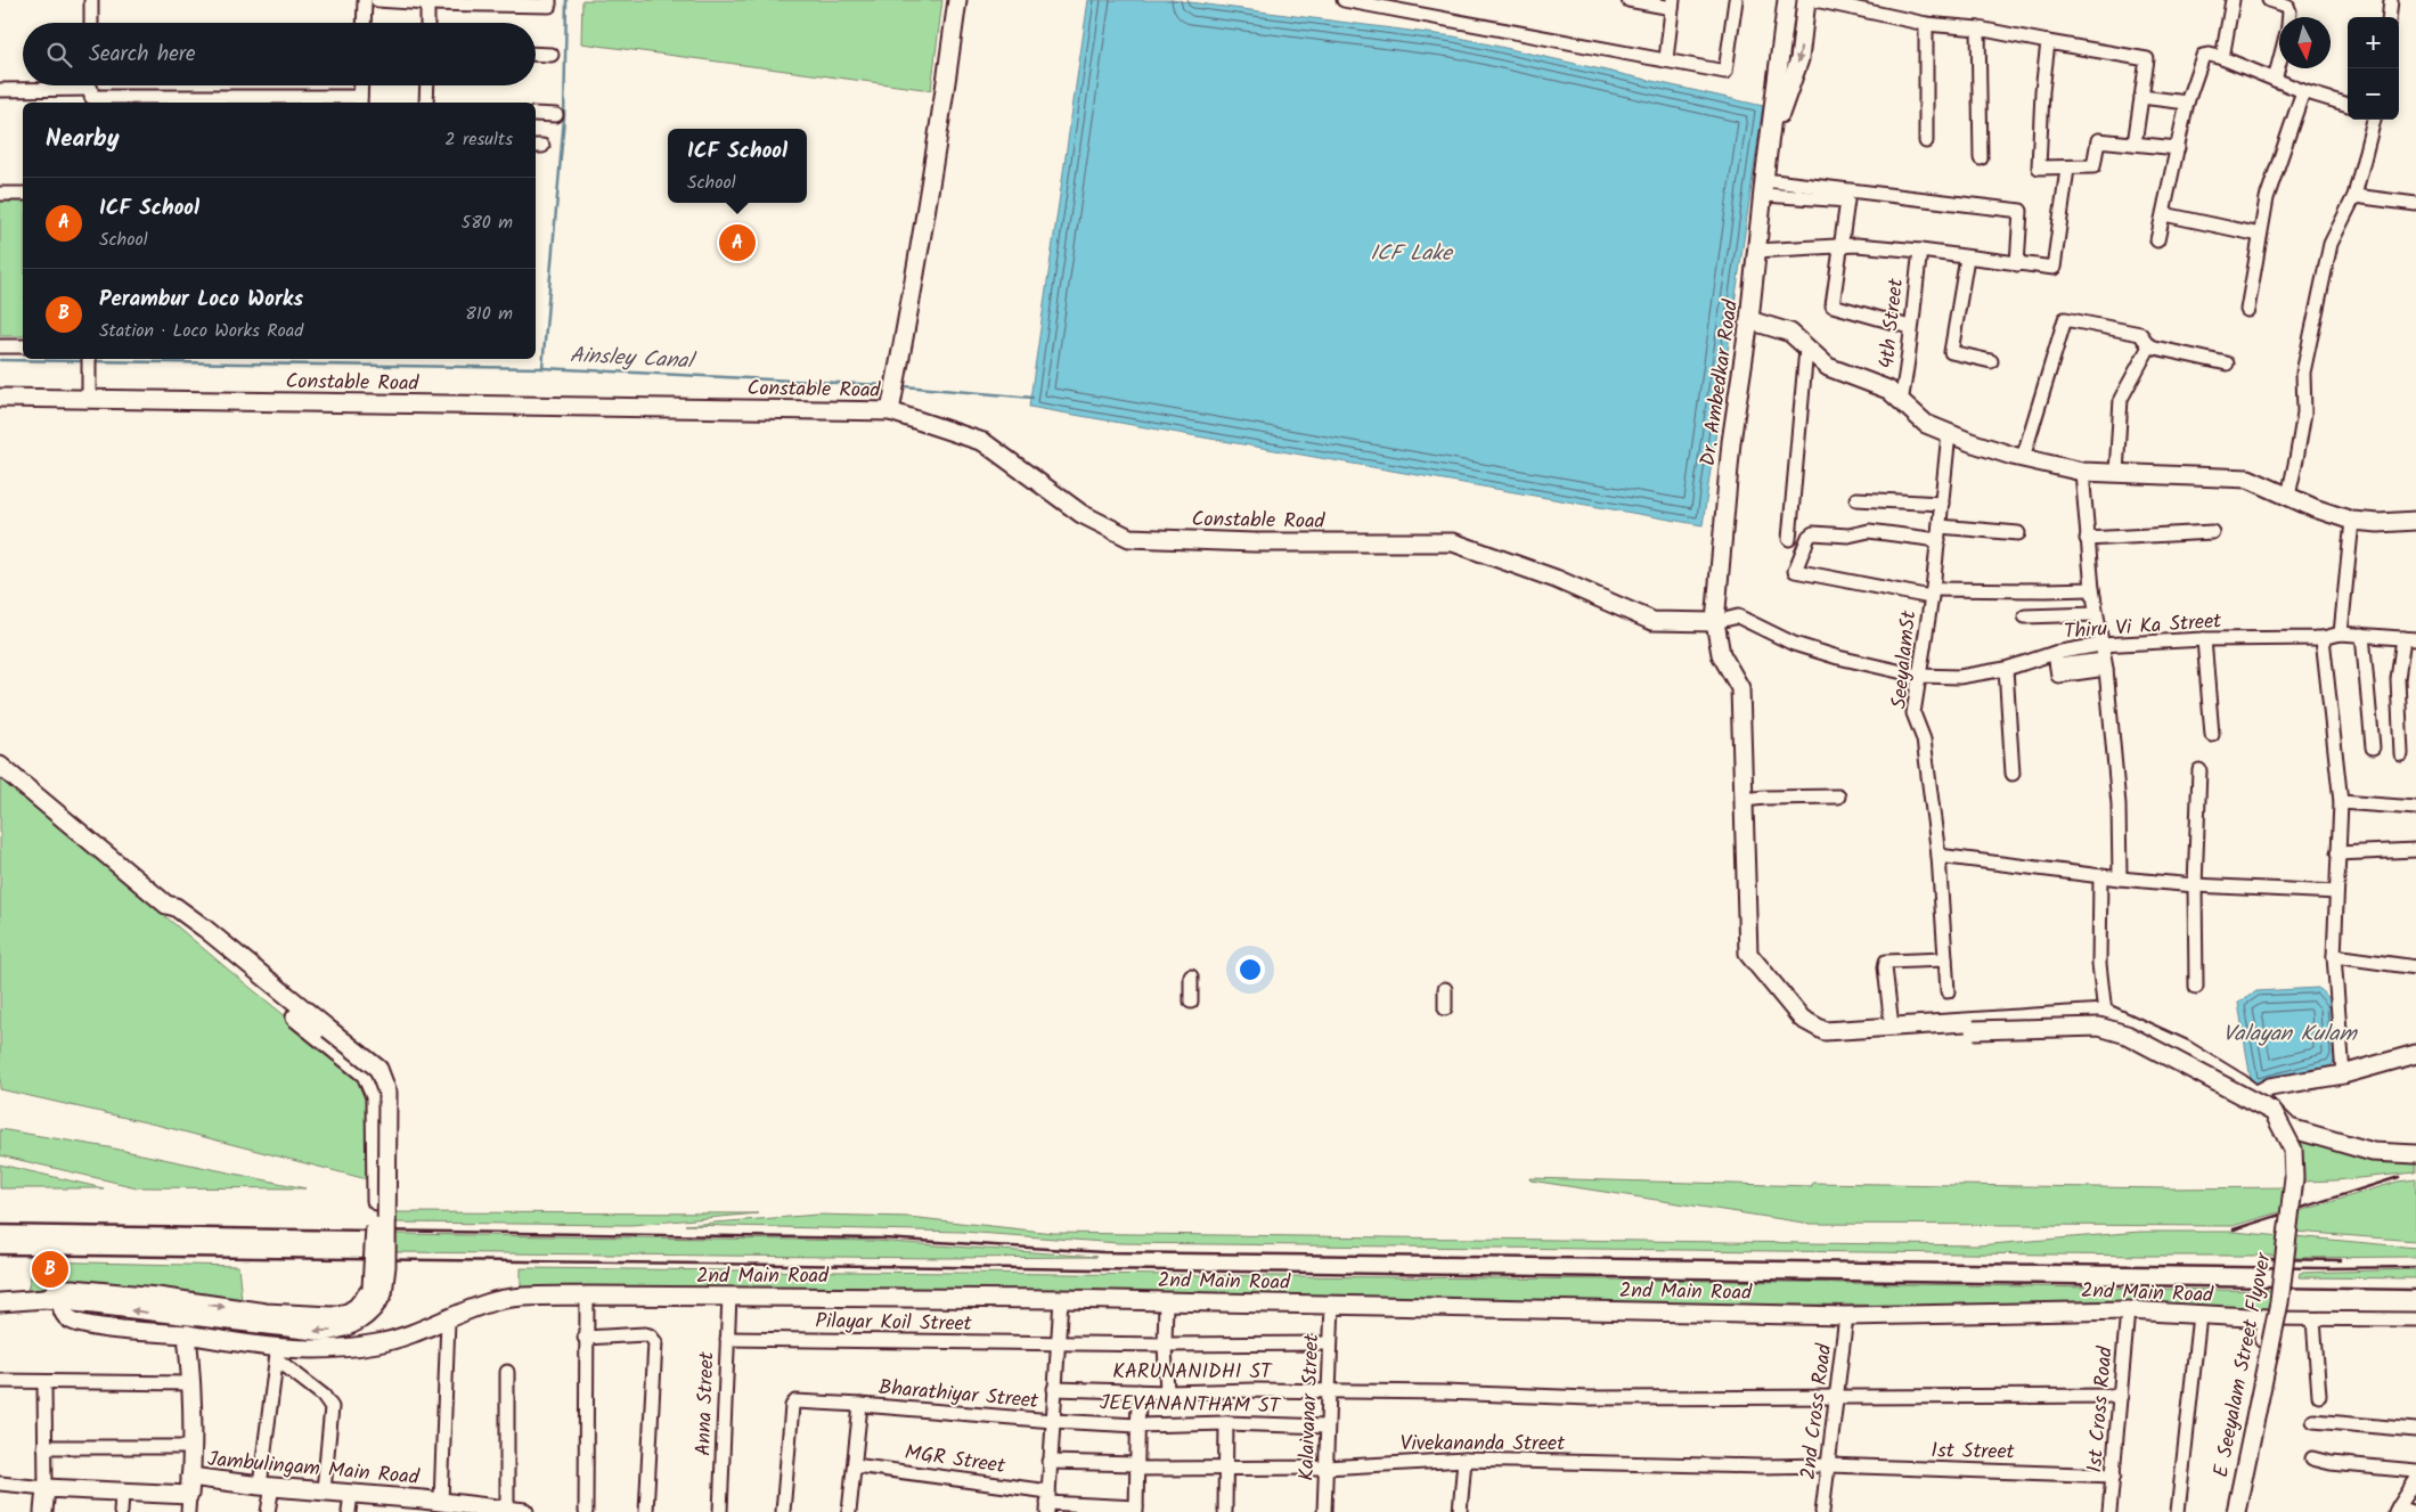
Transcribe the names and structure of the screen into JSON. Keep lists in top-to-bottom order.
{
  "streets": {
    "street": [
      "4th Street",
      "Constable Road",
      "Dr. Ambedkar Road",
      "Thiru Vi Ka Street",
      "SeeyalamSt",
      "2nd Main Road",
      "Pilayar Koil Street",
      "E Seeyalam Street Flyover",
      "KARUNANIDHI ST",
      "Bharathiyar Street",
      "Anna Street",
      "JEEVANANTHAM ST",
      "Kalaivanar Street",
      "1st Cross Road",
      "2nd Cross Road",
      "Vivekananda Street",
      "1st Street",
      "MGR Street",
      "Jambulingam Main Road"
    ]
  },
  "crossings": [
    ["Constable Road", "Dr. Ambedkar Road"],
    ["Constable Road", "Thiru Vi Ka Street"],
    ["Dr. Ambedkar Road", "Thiru Vi Ka Street"],
    ["Dr. Ambedkar Road", "E Seeyalam Street Flyover"],
    ["Thiru Vi Ka Street", "SeeyalamSt"],
    ["2nd Main Road", "Anna Street"],
    ["2nd Main Road", "Kalaivanar Street"],
    ["2nd Main Road", "1st Cross Road"],
    ["2nd Main Road", "2nd Cross Road"],
    ["Pilayar Koil Street", "Anna Street"],
    ["Pilayar Koil Street", "Kalaivanar Street"],
    ["KARUNANIDHI ST", "Kalaivanar Street"],
    ["KARUNANIDHI ST", "1st Cross Road"],
    ["KARUNANIDHI ST", "2nd Cross Road"],
    ["Bharathiyar Street", "JEEVANANTHAM ST"],
    ["JEEVANANTHAM ST", "Kalaivanar Street"],
    ["Kalaivanar Street", "Vivekananda Street"],
    ["1st Cross Road", "1st Street"],
    ["2nd Cross Road", "Vivekananda Street"],
    ["2nd Cross Road", "1st Street"],
    ["Vivekananda Street", "1st Street"]
  ],
  "water": ["ICF Lake", "Ainsley Canal", "Valayan Kulam"],
  "north": "bottom",
  "page": {
    "map_buttons": ["+", "−"],
    "search": "Search here",
    "heading": ["Nearby", "2 results"],
    "popup": ["ICF School", "School"],
    "list": [
      {
        "mark": "A",
        "name": "ICF School",
        "note": "School",
        "value": "580 m"
      },
      {
        "mark": "B",
        "name": "Perambur Loco Works",
        "note": "Station · Loco Works Road",
        "value": "810 m"
      }
    ],
    "pins": ["A", "B"]
  }
}
